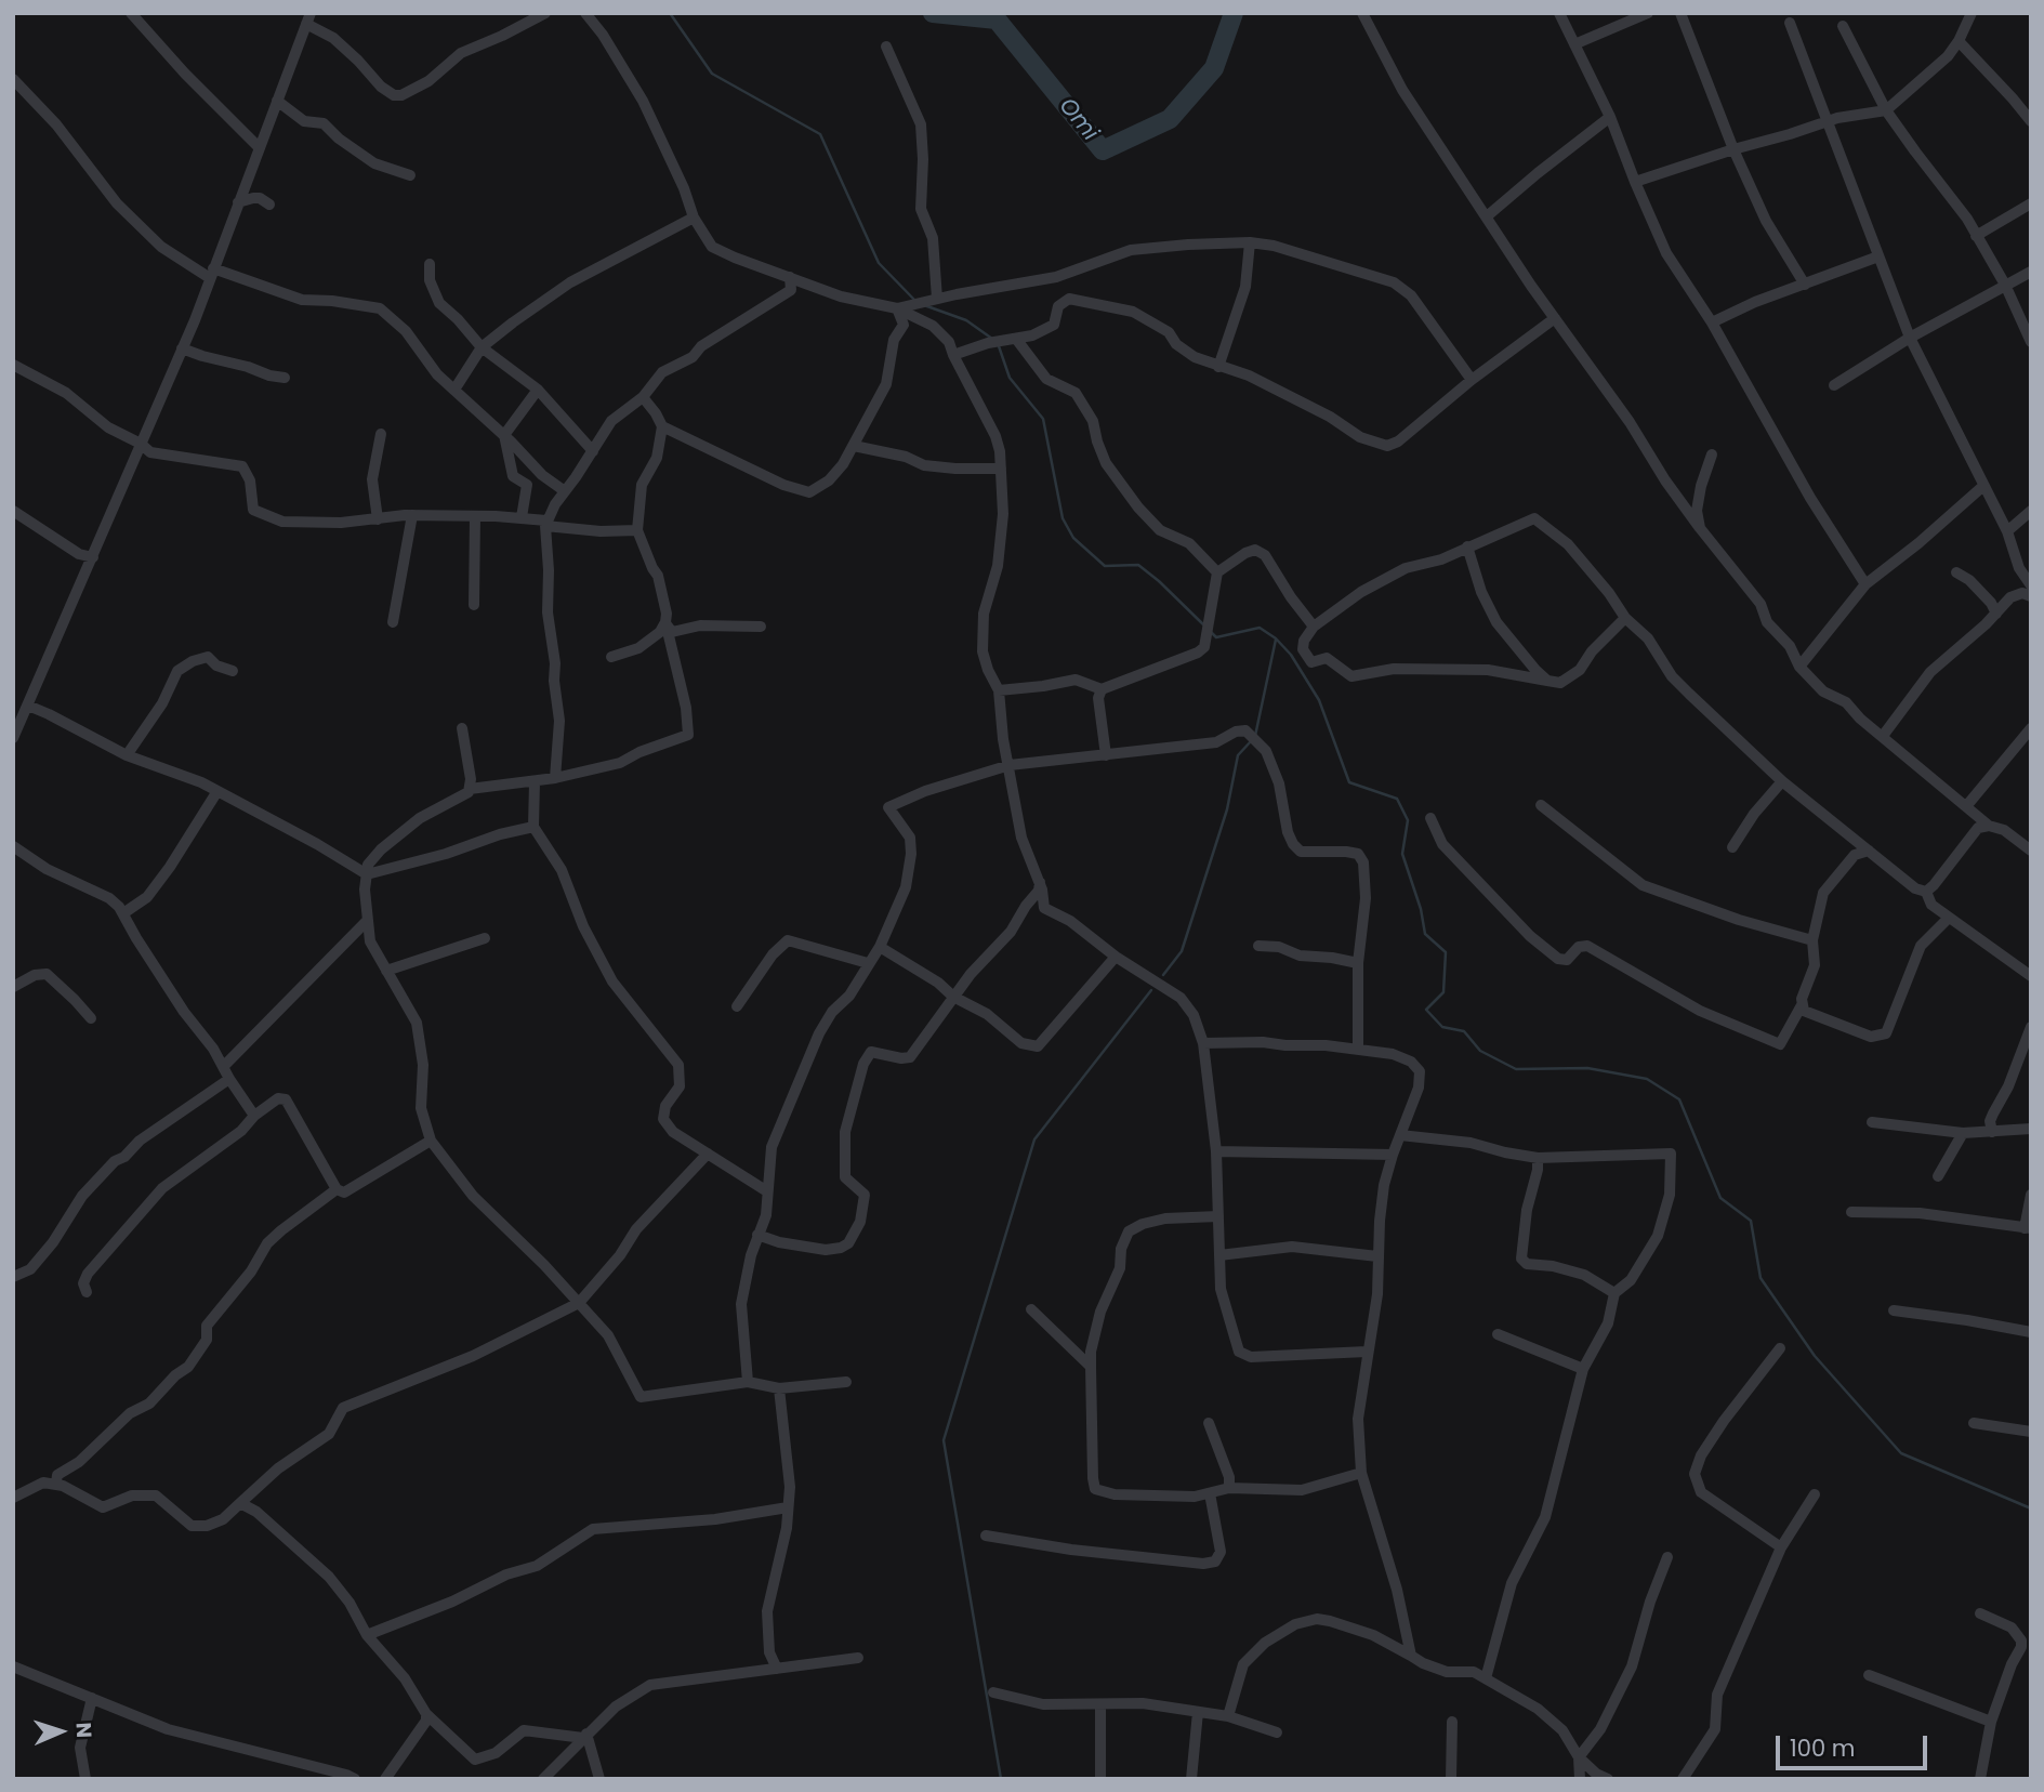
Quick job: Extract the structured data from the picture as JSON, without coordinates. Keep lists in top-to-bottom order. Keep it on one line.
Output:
{"water":["Omi"],"scale_bar":"100 m","north":"right"}
